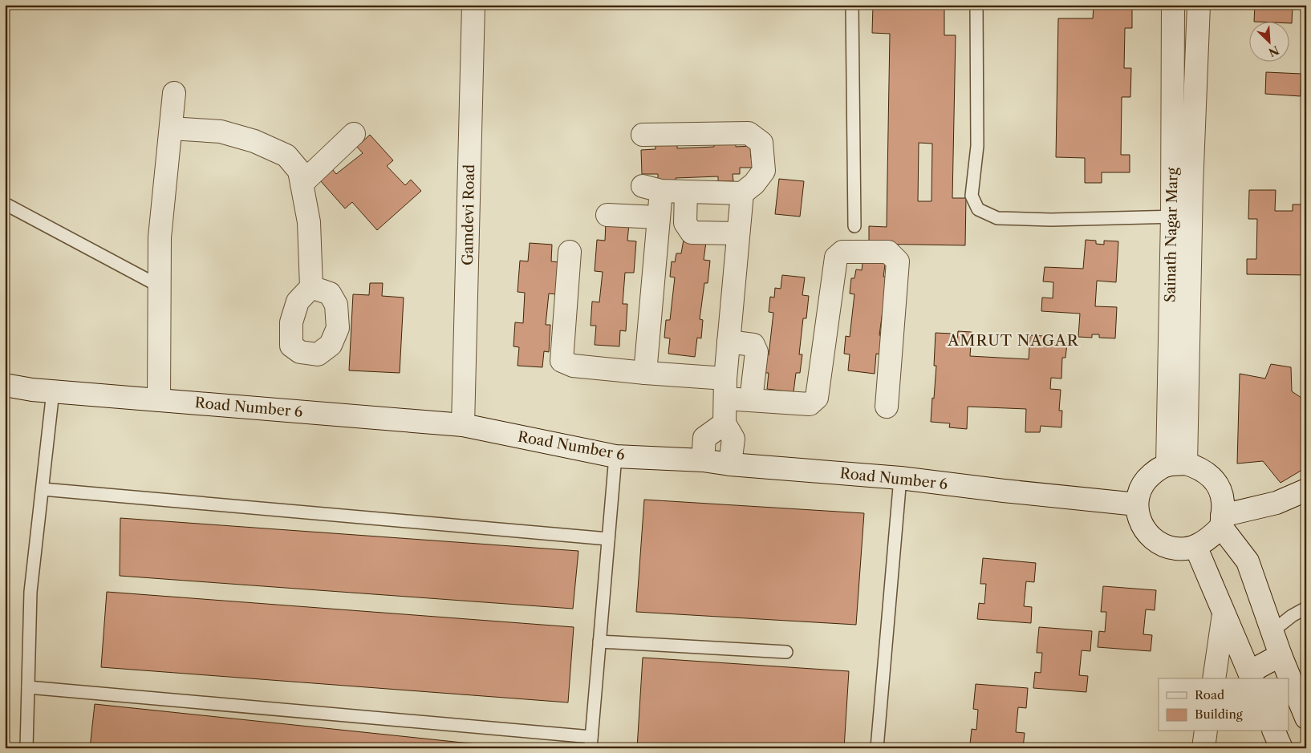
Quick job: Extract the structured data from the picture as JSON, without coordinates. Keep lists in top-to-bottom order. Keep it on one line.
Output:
{"streets":{"street":["Gamdevi Road","Sainath Nagar Marg","Road Number 6"]},"crossings":[["Gamdevi Road","Road Number 6"],["Sainath Nagar Marg","Road Number 6"]],"districts":["AMRUT NAGAR"],"legend":["Road","Building"],"north":"bottom right"}
